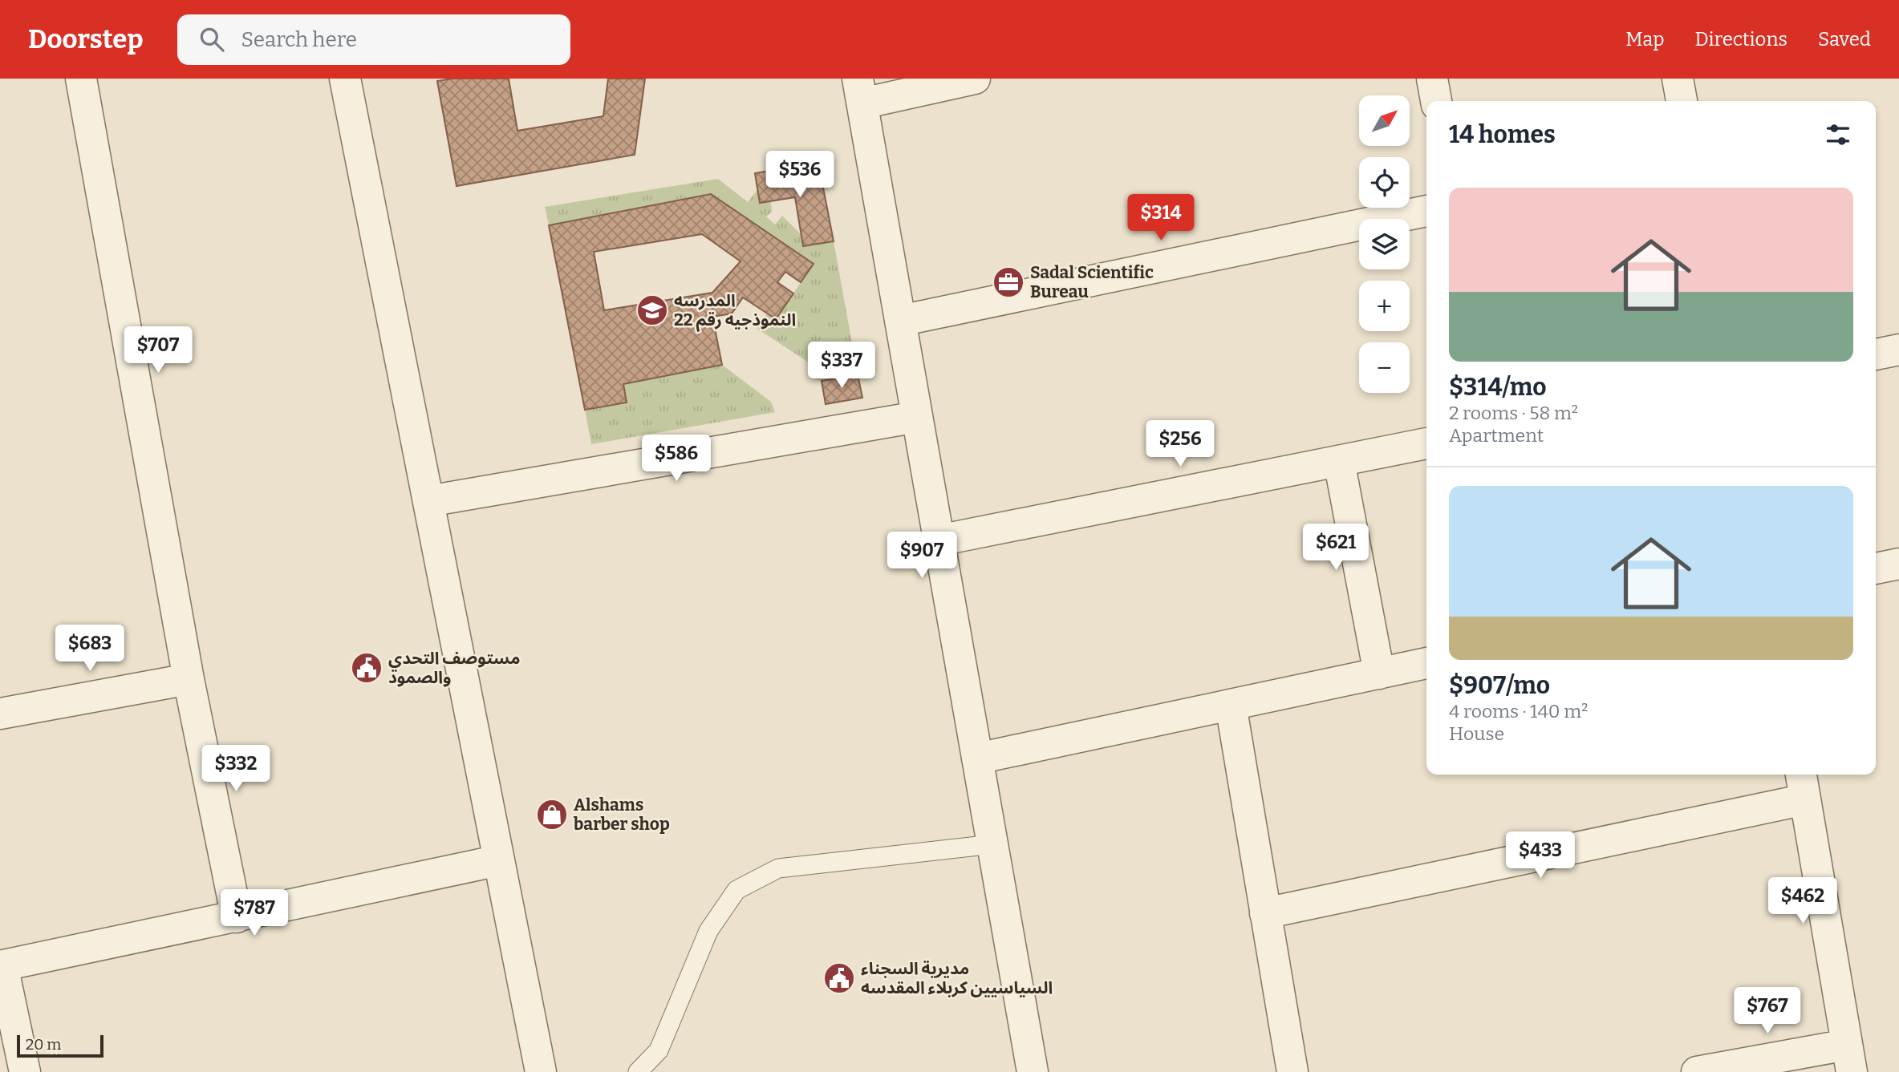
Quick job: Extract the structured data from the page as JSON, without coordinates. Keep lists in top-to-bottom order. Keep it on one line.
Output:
{"places":{"office":["Sadal Scientific Bureau"],"school or university":["المدرسه النموذجيه رقم 22"],"public building":["مستوصف التحدي والصمود","مديرية السجناء السياسيين كربلاء المقدسه"],"shop":["Alshams barber shop"]},"scale_bar":"20 m","north":"top right","page":{"header":"Doorstep","search":"Search here","nav":["Map","Directions","Saved"],"map_buttons":["+","−"],"heading":"14 homes","price":["$536","$314","$707","$337","$256","$586","$621","$907","$683","$332","$433","$462","$787","$767"],"list":[{"name":"$314/mo","note":"2 rooms · 58 m² · Apartment"},{"name":"$907/mo","note":"4 rooms · 140 m² · House"}],"scale":"20 m"}}
